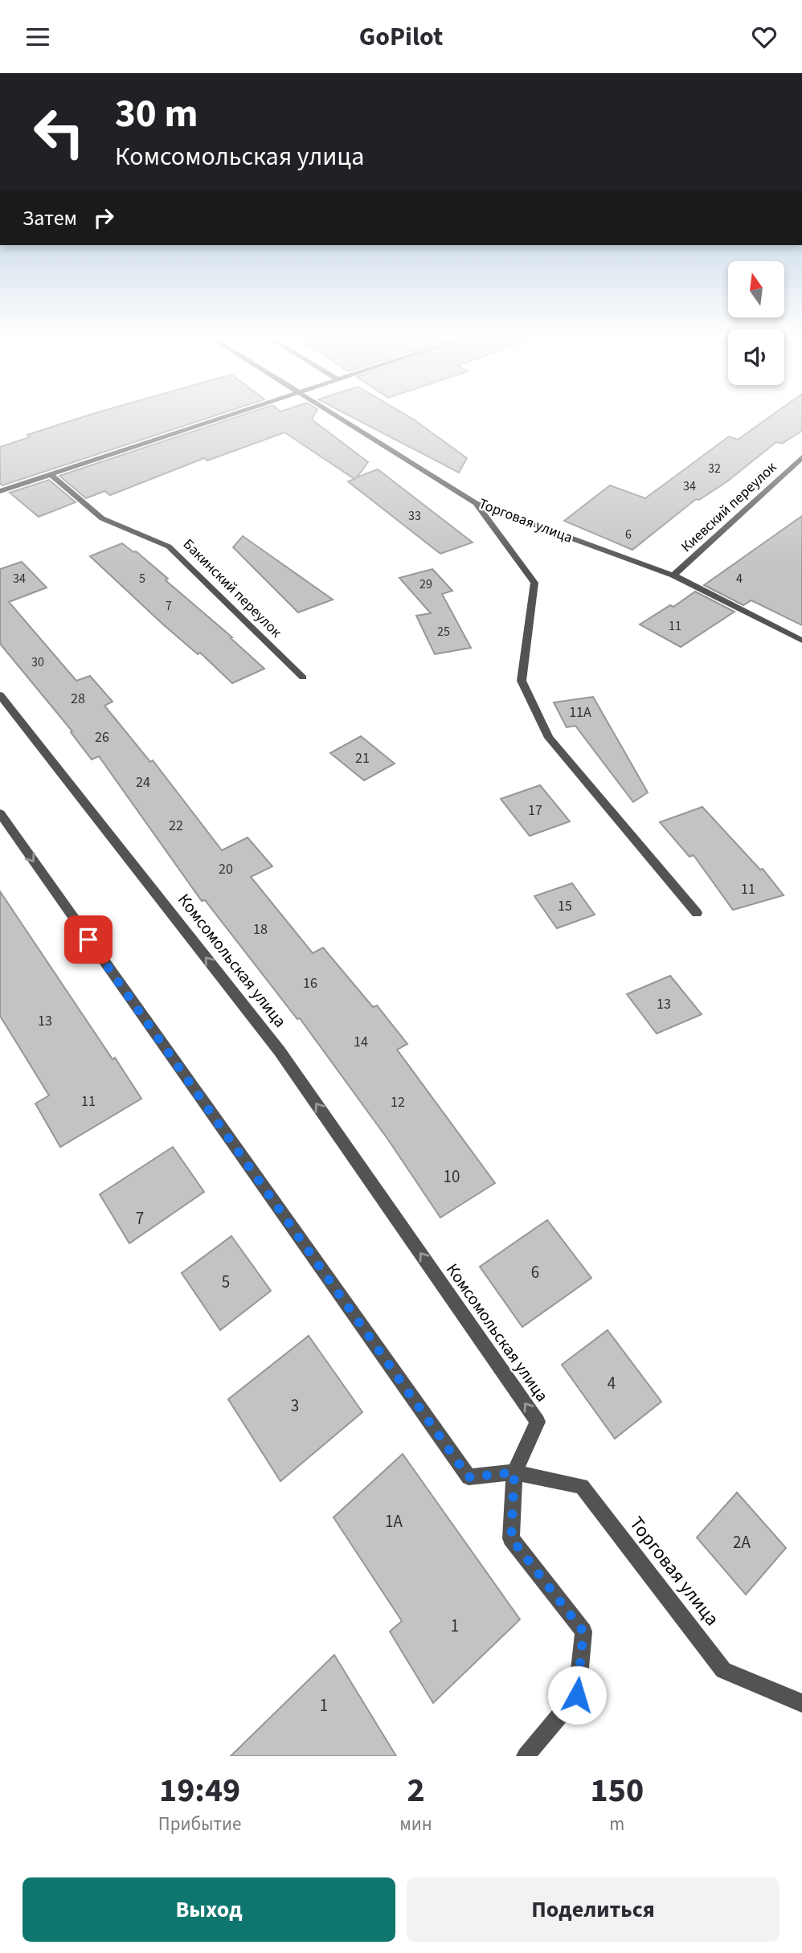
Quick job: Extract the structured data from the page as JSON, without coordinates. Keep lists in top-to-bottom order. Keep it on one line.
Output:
{"streets":{"street":["Киевский переулок","Торговая улица","Бакинский переулок","Комсомольская улица"]},"crossings":[["Киевский переулок","Торговая улица"],["Торговая улица","Комсомольская улица"]],"house_numbers":["32","34","33","6","34","5","4","29","7","11","25","30","28","11А","26","21","24","17","22","20","11","15","18","16","13","13","14","11","12","10","7","6","5","4","3","1А","2А","1","1"],"north":"top","page":{"header":"GoPilot","turn":["30 m","Комсомольская улица"],"then":"Затем","eta":["19:49","Прибытие","2","мин","150","m"],"buttons":["Выход","Поделиться"]}}
